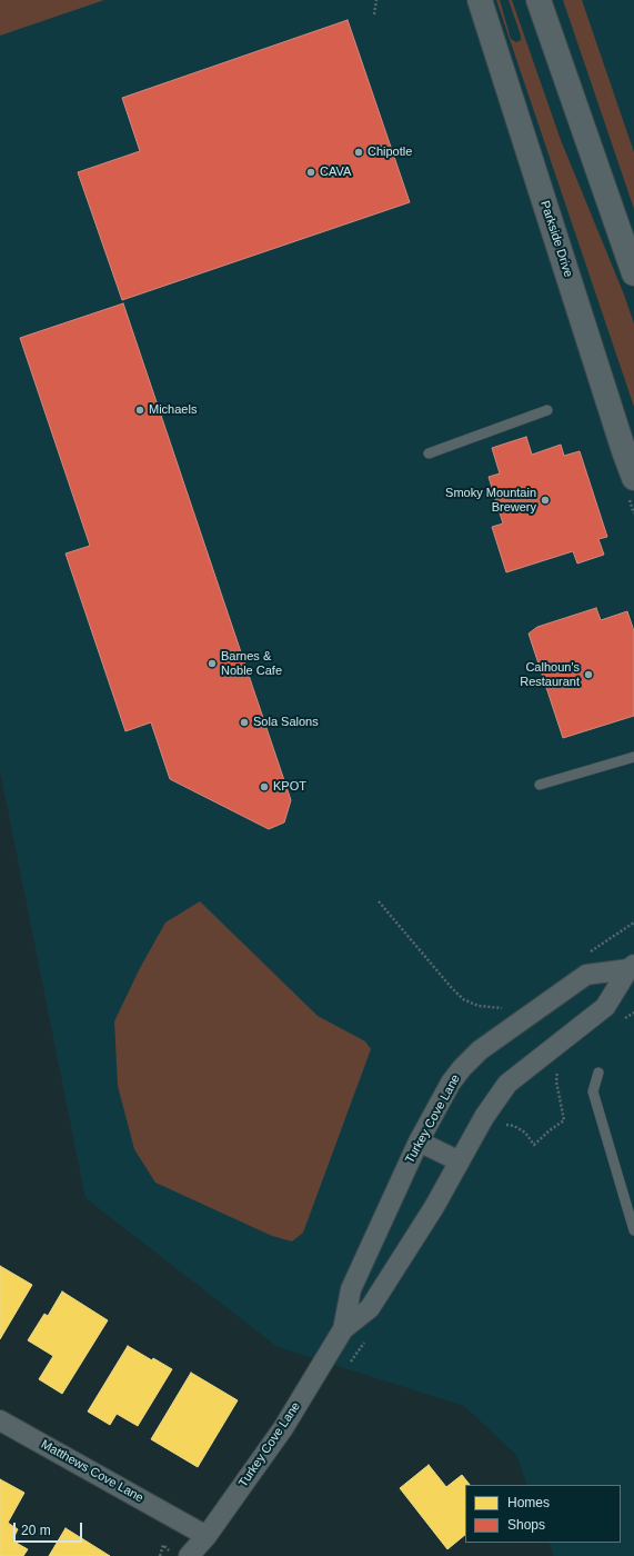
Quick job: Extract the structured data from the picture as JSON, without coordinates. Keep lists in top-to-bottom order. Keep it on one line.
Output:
{"streets":{"street":["Parkside Drive","Turkey Cove Lane","Matthews Cove Lane"]},"crossings":[["Turkey Cove Lane","Matthews Cove Lane"]],"places":["Chipotle","CAVA","Michaels","Smoky Mountain Brewery","Barnes & Noble Cafe","Calhoun's Restaurant","Sola Salons","KPOT"],"legend":["Homes","Shops"],"scale_bar":"20 m"}
